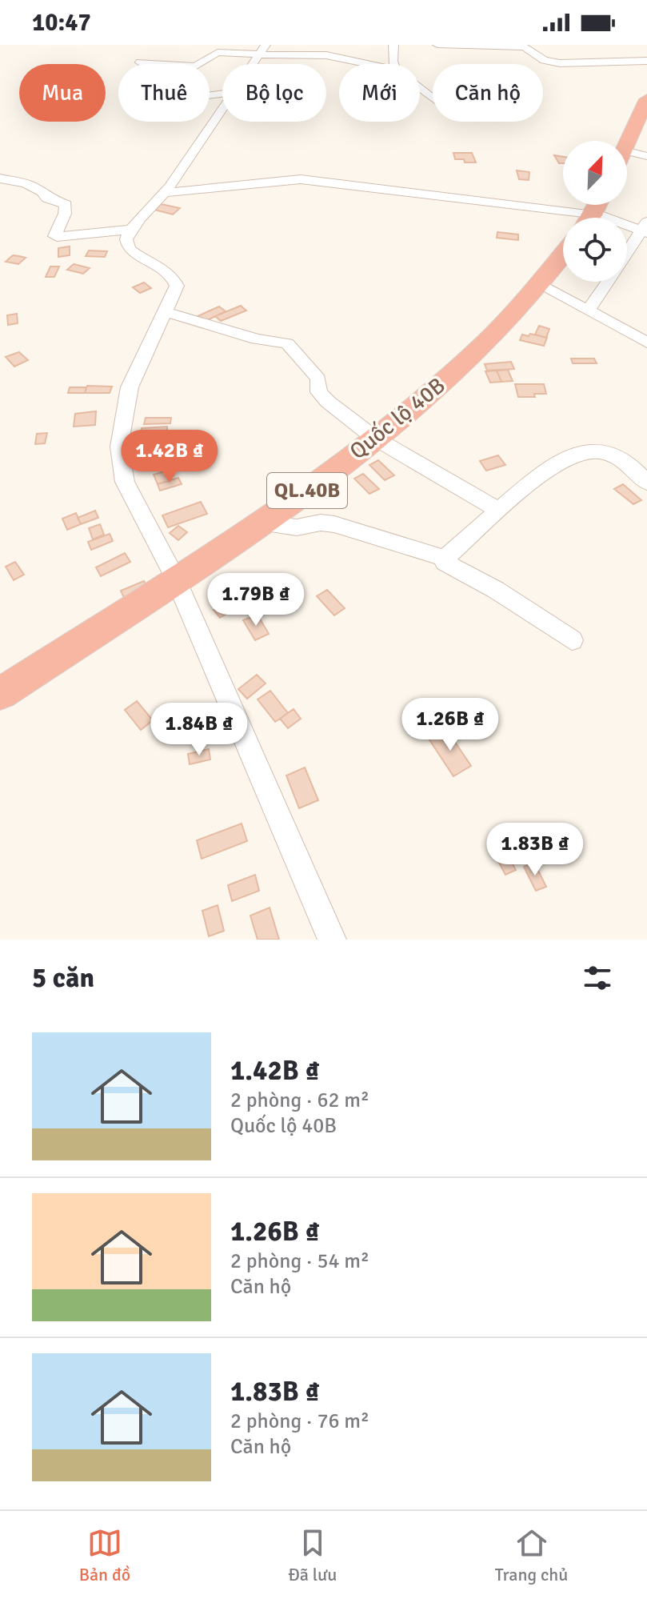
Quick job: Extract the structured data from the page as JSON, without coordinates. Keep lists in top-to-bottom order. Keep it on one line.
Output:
{"streets":{"highway":["Quốc lộ 40B","QL.40B"]},"north":"top right","page":{"status":"10:47","chip":["Mua","Thuê","Bộ lọc","Mới","Căn hộ"],"price":["1.42B ₫","1.79B ₫","1.26B ₫","1.84B ₫","1.83B ₫"],"heading":"5 căn","list":[{"name":"1.42B ₫","note":"2 phòng · 62 m² · Quốc lộ 40B"},{"name":"1.26B ₫","note":"2 phòng · 54 m² · Căn hộ"},{"name":"1.83B ₫","note":"2 phòng · 76 m² · Căn hộ"}],"tabs":["Bản đồ","Đã lưu","Trang chủ"]}}
